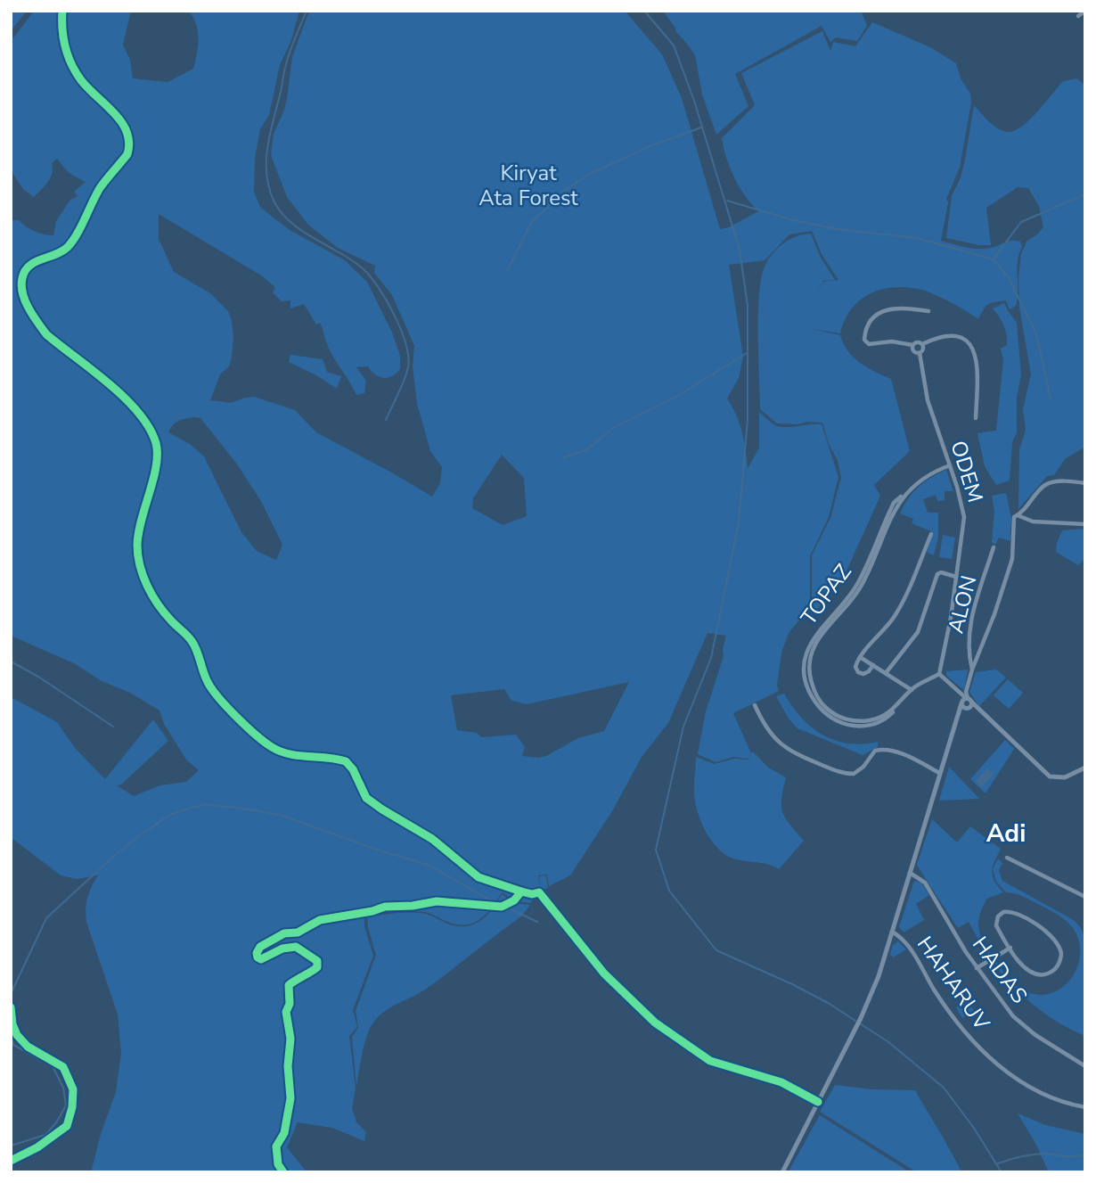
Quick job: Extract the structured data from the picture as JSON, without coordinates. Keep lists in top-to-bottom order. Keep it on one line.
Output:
{"streets":{"street":["ODEM","TOPAZ","ALON","HADAS","HAHARUV"]},"crossings":[["ODEM","TOPAZ"]],"districts":["Adi"],"parks":["Kiryat Ata Forest"]}
